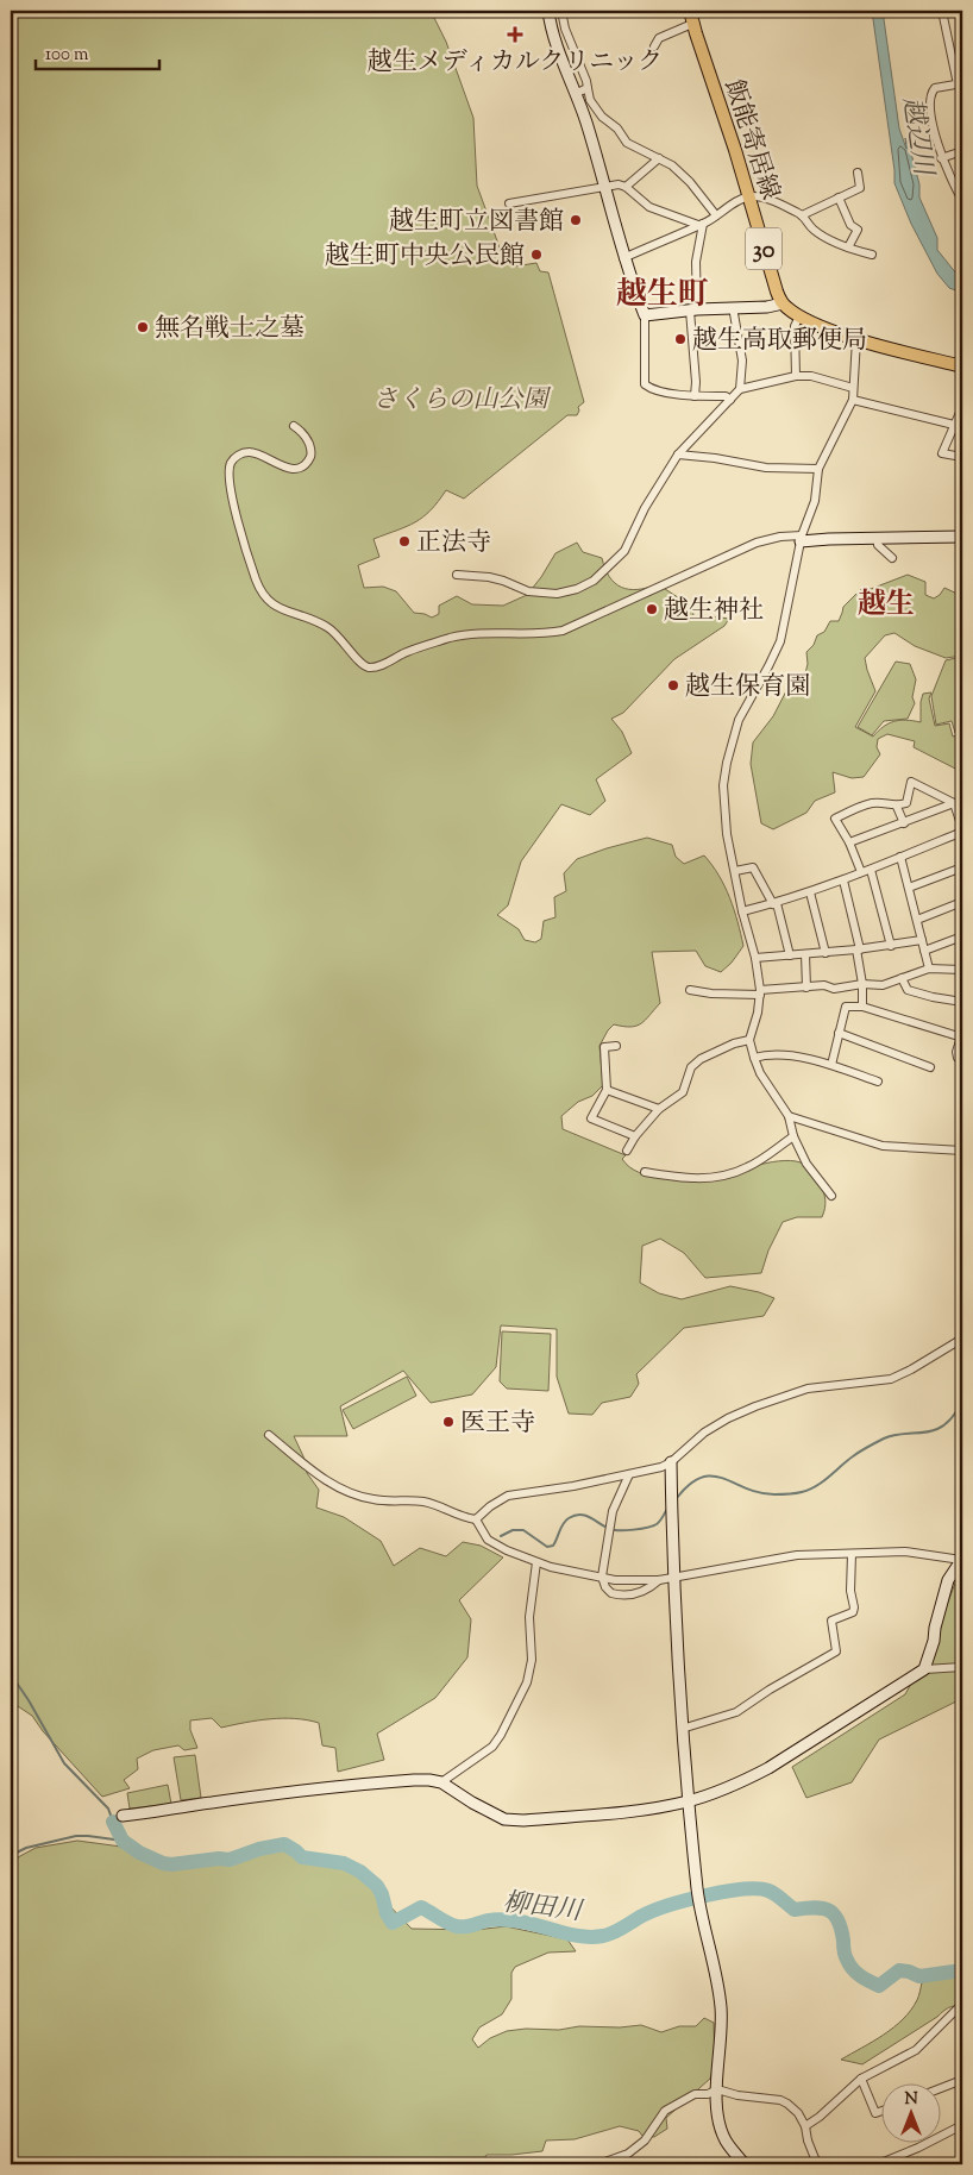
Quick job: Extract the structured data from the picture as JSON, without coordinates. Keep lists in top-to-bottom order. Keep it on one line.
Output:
{"streets":{"main road":["飯能寄居線","30"]},"crossings":[["飯能寄居線","30"]],"districts":["越生町","越生"],"water":["越辺川","柳田川"],"parks":["さくらの山公園"],"places":{"health":["越生メディカルクリニック"],"other":["越生町立図書館","越生町中央公民館","無名戦士之墓","越生高取郵便局","正法寺","越生神社","越生保育園","医王寺"]},"scale_bar":"100 m","north":"top"}
